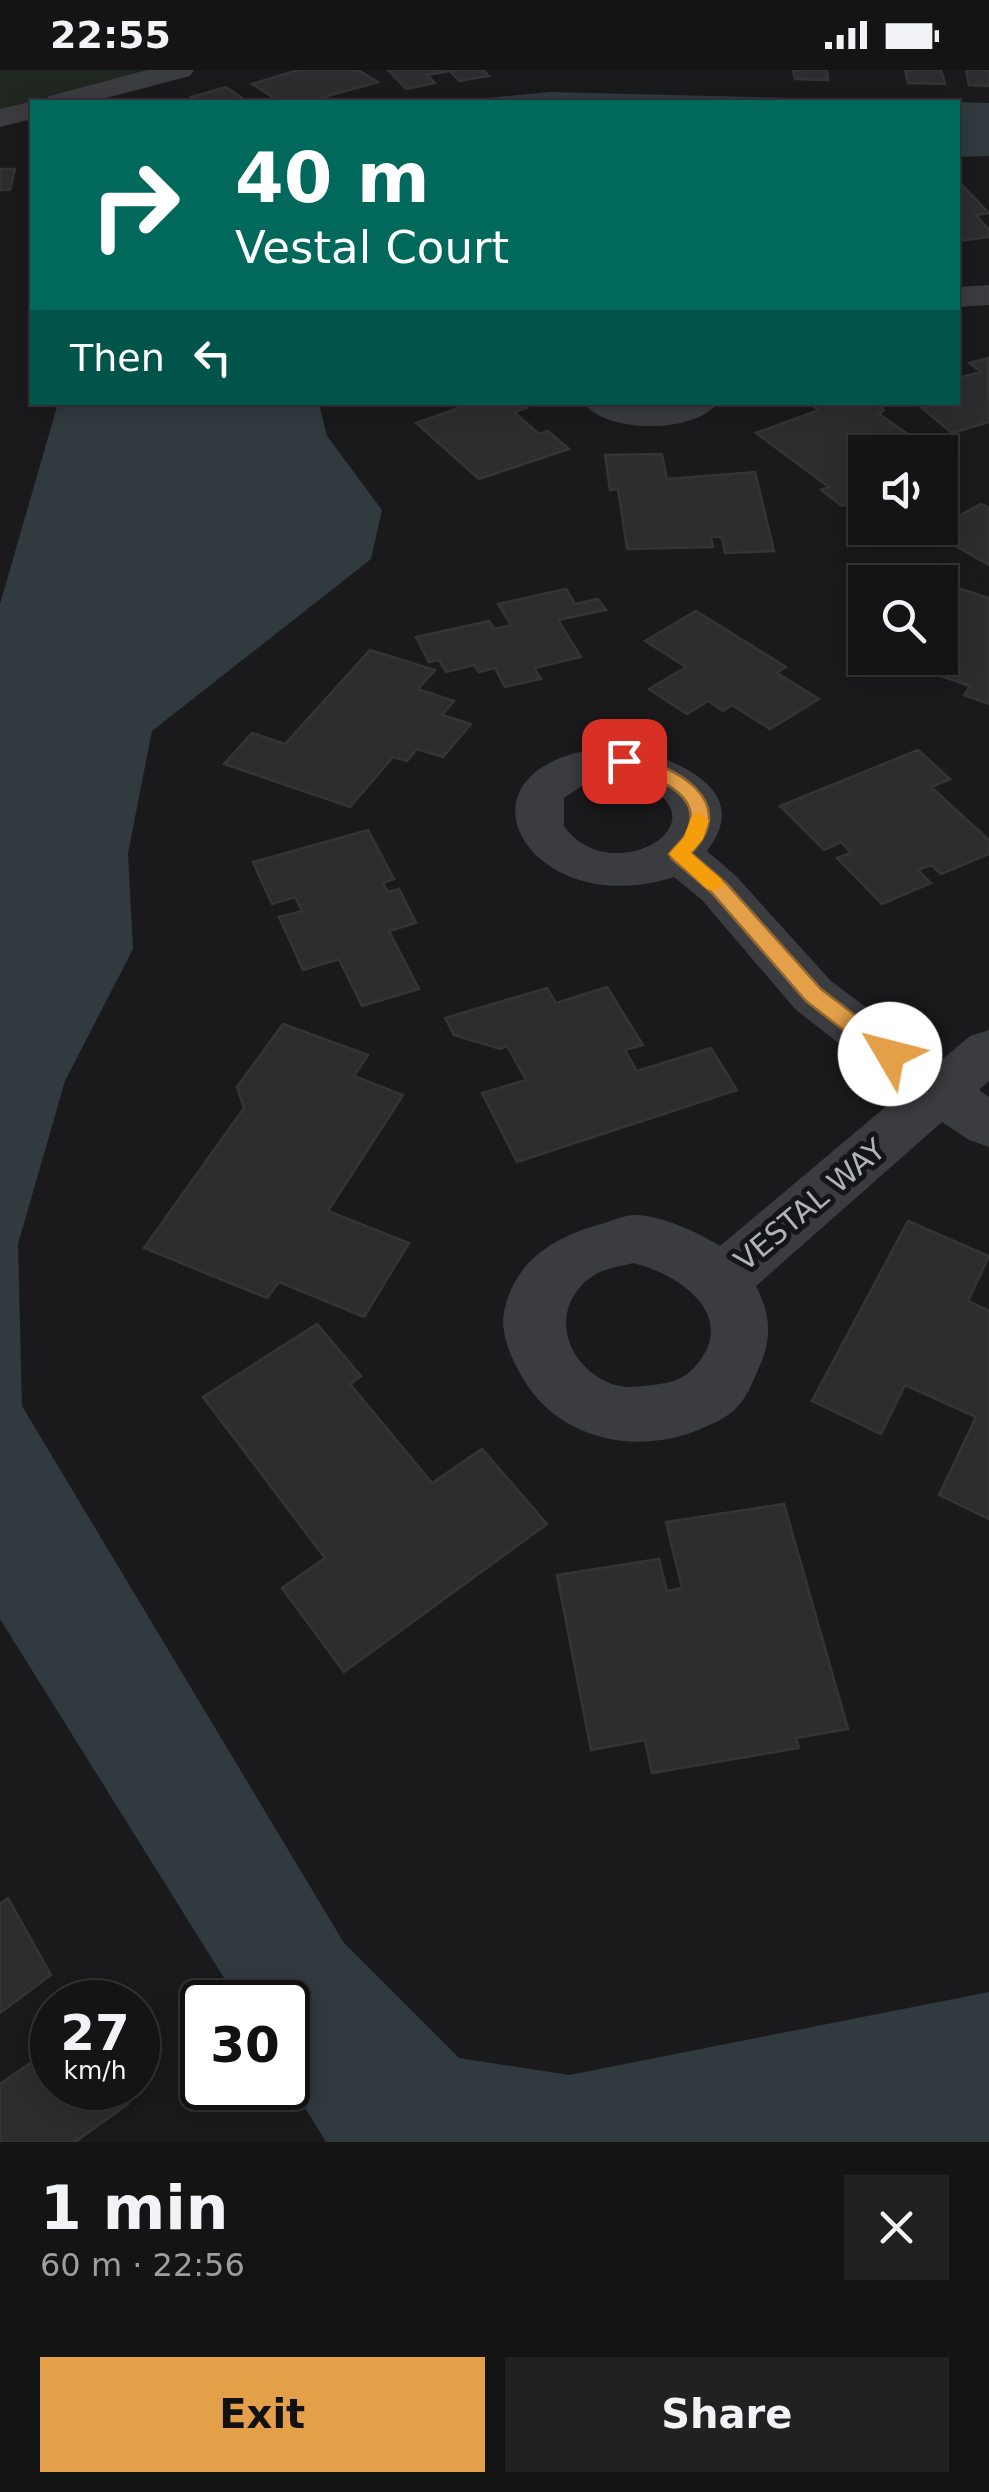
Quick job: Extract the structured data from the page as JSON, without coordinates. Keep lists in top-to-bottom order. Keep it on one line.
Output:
{"streets":{"street":["VESTAL WAY"]},"page":{"status":"22:55","turn":["40 m","Vestal Court"],"then":"Then","speed":"27 km/h","limit":"30","heading":["1 min","60 m · 22:56"],"buttons":["Exit","Share"]}}
